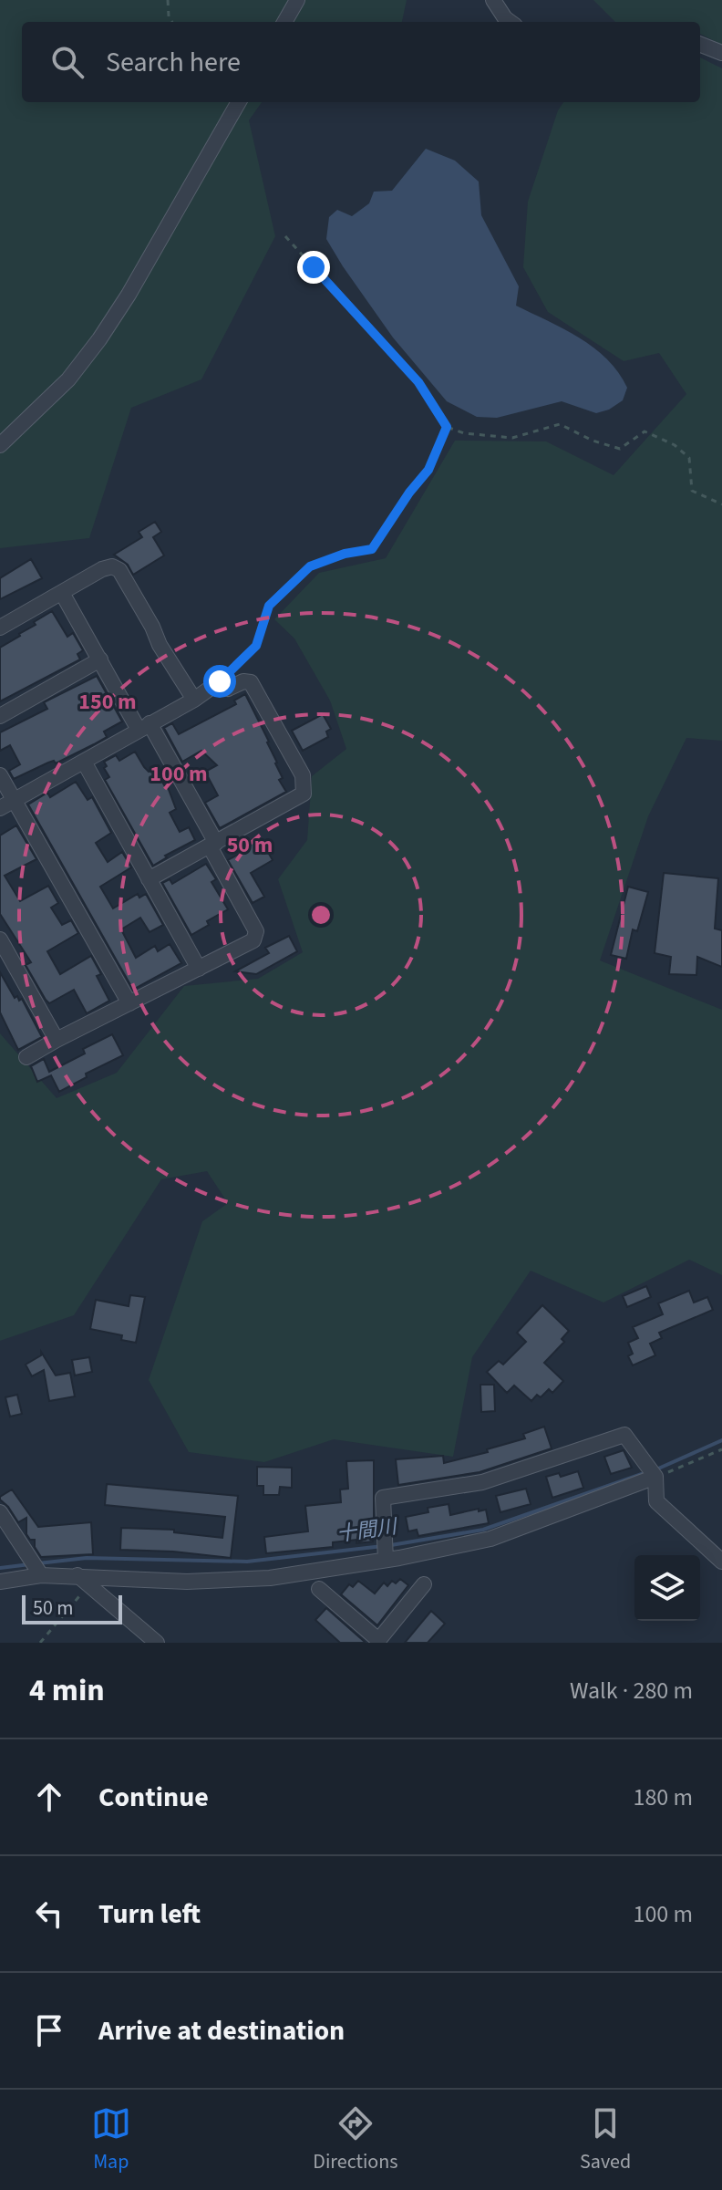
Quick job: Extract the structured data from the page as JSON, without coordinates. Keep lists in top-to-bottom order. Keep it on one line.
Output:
{"water":["十間川"],"scale_bar":"50 m","page":{"search":"Search here","scale":"50 m","heading":["4 min","Walk · 280 m"],"list":[["Continue","180 m"],["Turn left","100 m"],"Arrive at destination"],"nav":["Map","Directions","Saved"]},"rings":["150 m","100 m","50 m"]}
